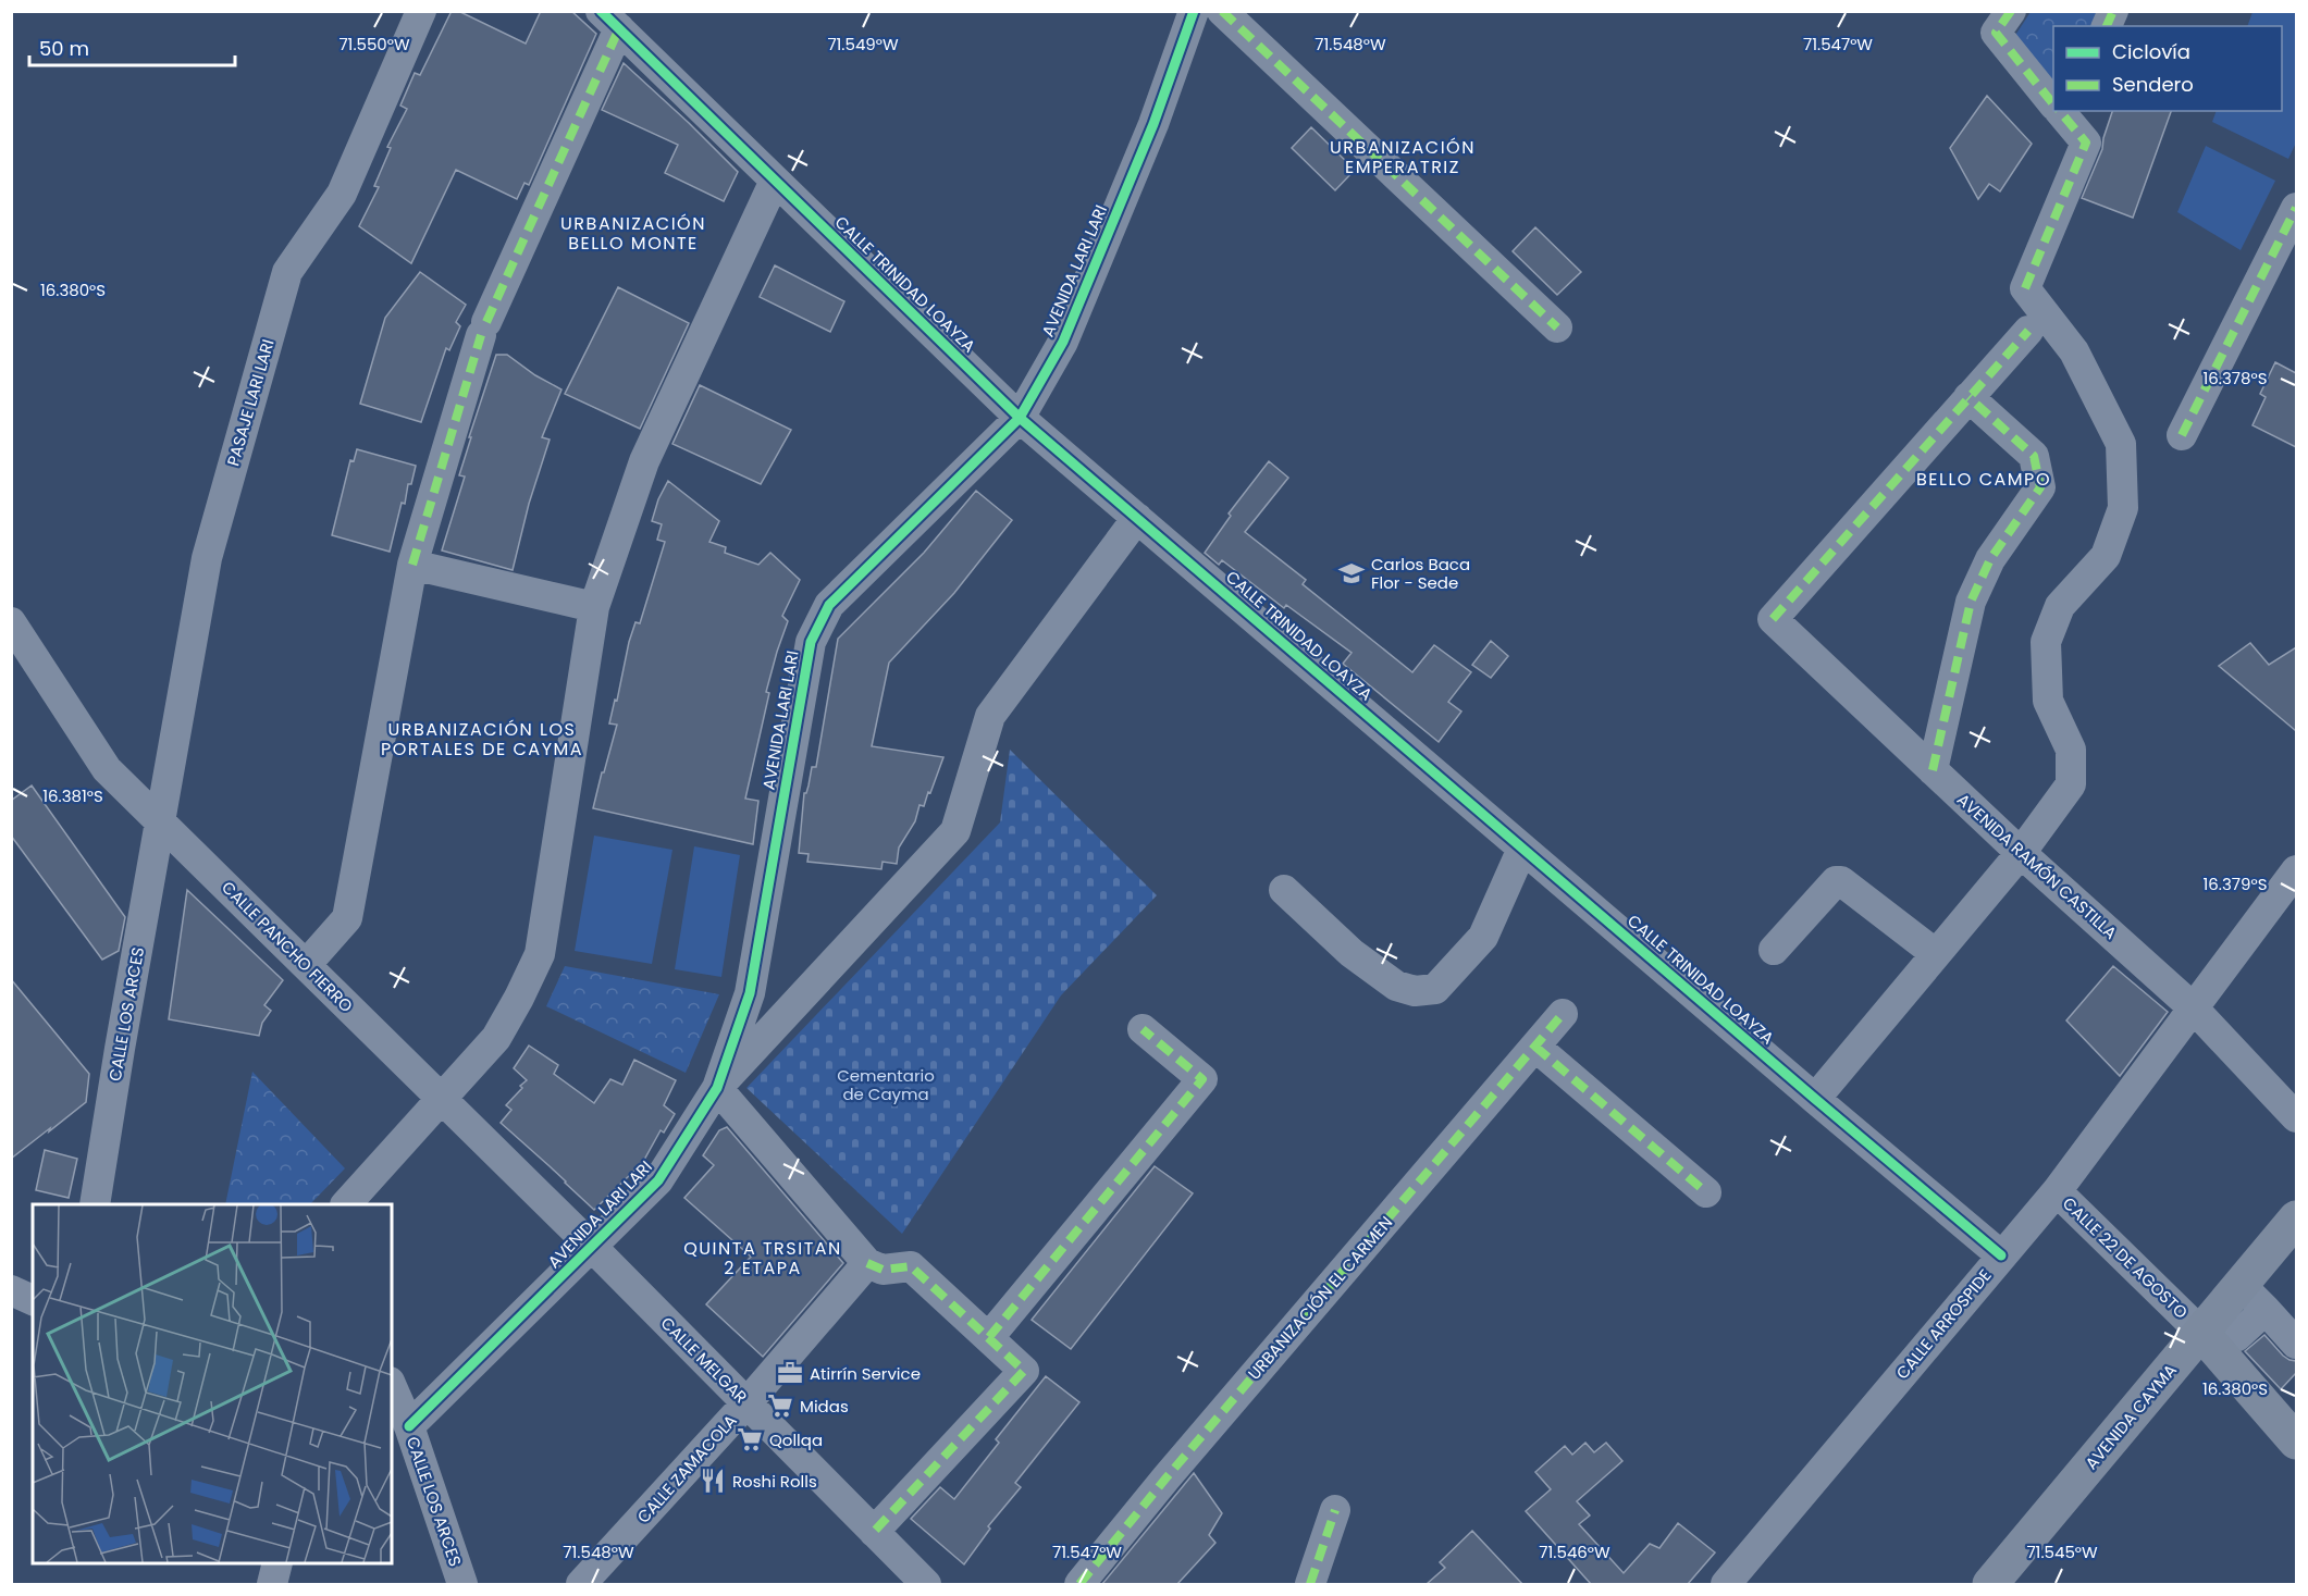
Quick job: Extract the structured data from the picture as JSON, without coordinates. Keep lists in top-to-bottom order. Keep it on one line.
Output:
{"streets":{"main road":["CALLE 22 DE AGOSTO","AVENIDA CAYMA"],"street":["AVENIDA LARI LARI","CALLE TRINIDAD LOAYZA","PASAJE LARI LARI","AVENIDA RAMÓN CASTILLA","CALLE PANCHO FIERRO","CALLE LOS ARCES","URBANIZACIÓN EL CARMEN","CALLE ARROSPIDE","CALLE MELGAR","CALLE ZAMACOLA"]},"crossings":[["AVENIDA LARI LARI","CALLE TRINIDAD LOAYZA"],["AVENIDA LARI LARI","CALLE PANCHO FIERRO"],["AVENIDA LARI LARI","CALLE LOS ARCES"],["AVENIDA LARI LARI","CALLE MELGAR"],["CALLE TRINIDAD LOAYZA","CALLE ARROSPIDE"],["PASAJE LARI LARI","CALLE PANCHO FIERRO"],["PASAJE LARI LARI","CALLE LOS ARCES"],["AVENIDA RAMÓN CASTILLA","CALLE ARROSPIDE"],["CALLE PANCHO FIERRO","CALLE LOS ARCES"],["CALLE PANCHO FIERRO","CALLE MELGAR"],["CALLE 22 DE AGOSTO","CALLE ARROSPIDE"],["CALLE 22 DE AGOSTO","AVENIDA CAYMA"],["CALLE MELGAR","CALLE ZAMACOLA"]],"districts":["URBANIZACIÓN EMPERATRIZ","URBANIZACIÓN BELLO MONTE","BELLO CAMPO","URBANIZACIÓN LOS PORTALES DE CAYMA","QUINTA TRSITAN 2 ETAPA"],"parks":["Cementario de Cayma"],"places":{"school or university":["Carlos Baca Flor - Sede"],"office":["Atirrín Service"],"supermarket":["Midas","Qollqa"],"restaurant":["Roshi Rolls"]},"legend":["Ciclovía","Sendero"],"scale_bar":"50 m","coordinates":["71.550°W","71.549°W","71.548°W","71.547°W","16.380°S","16.378°S","16.381°S","16.379°S","71.546°W","71.545°W"]}
